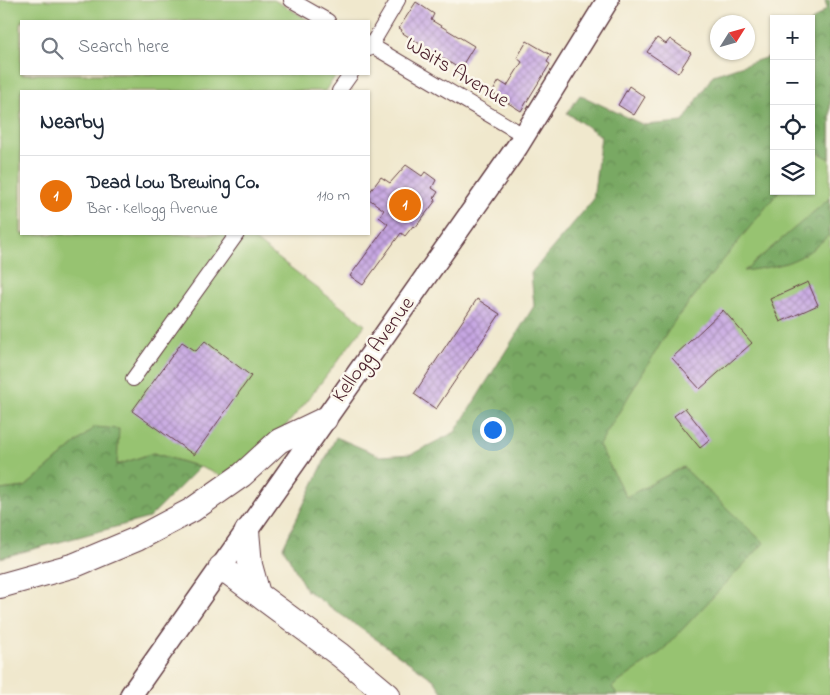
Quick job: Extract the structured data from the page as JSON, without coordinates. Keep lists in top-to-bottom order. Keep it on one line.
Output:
{"streets":{"main road":["Kellogg Avenue"],"street":["Waits Avenue"]},"crossings":[["Waits Avenue","Kellogg Avenue"]],"north":"top right","page":{"map_buttons":["+","−"],"search":"Search here","heading":"Nearby","list":[{"mark":"1","name":"Dead Low Brewing Co.","note":"Bar · Kellogg Avenue","value":"110 m"}],"pins":"1"}}
